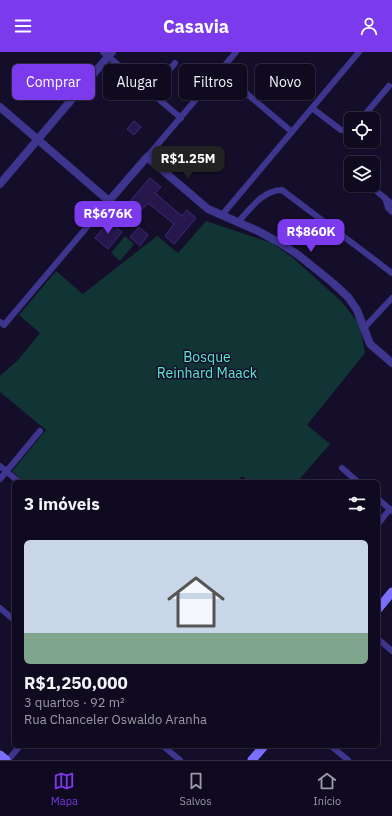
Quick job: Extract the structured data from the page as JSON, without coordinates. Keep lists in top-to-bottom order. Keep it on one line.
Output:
{"parks":["Bosque Reinhard Maack"],"page":{"header":"Casavia","chip":["Comprar","Alugar","Filtros","Novo"],"price":["R$1.25M","R$676K","R$860K"],"heading":"3 imóveis","list":[{"name":"R$1,250,000","note":"3 quartos · 92 m² · Rua Chanceler Oswaldo Aranha"}],"tabs":["Mapa","Salvos","Início"]}}
